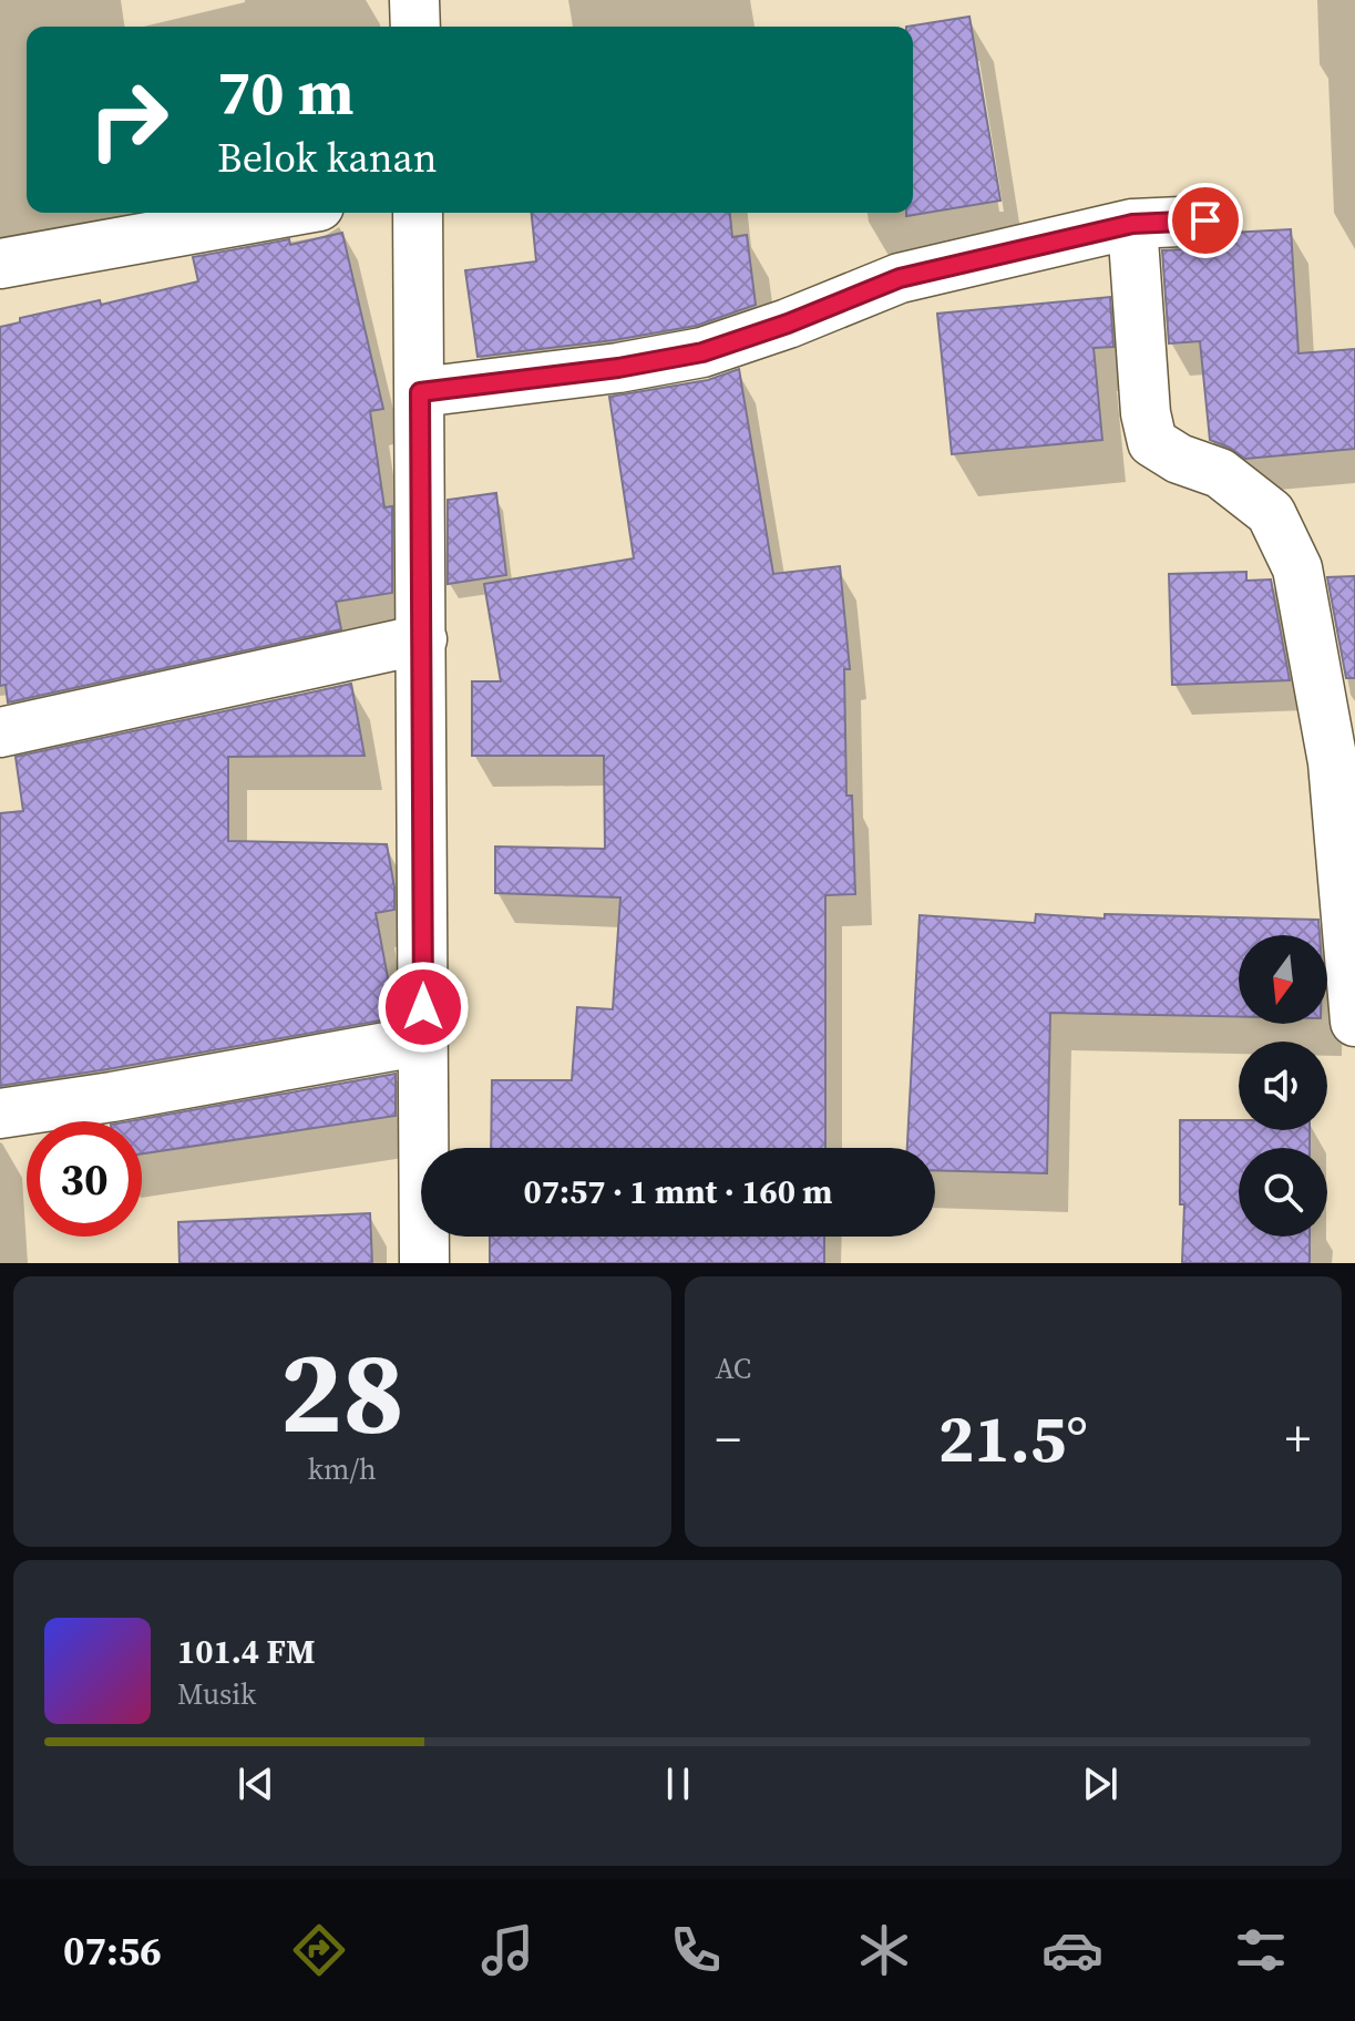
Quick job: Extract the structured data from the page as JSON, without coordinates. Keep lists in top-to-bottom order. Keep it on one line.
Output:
{"north":"bottom","page":{"turn":["70 m","Belok kanan"],"limit":"30","trip":"07:57 · 1 mnt · 160 m","tile":[["28","km/h"],"AC"],"heat":["−","21.5°","+"],"song":["101.4 FM","Musik"],"tabs":"07:56"}}
